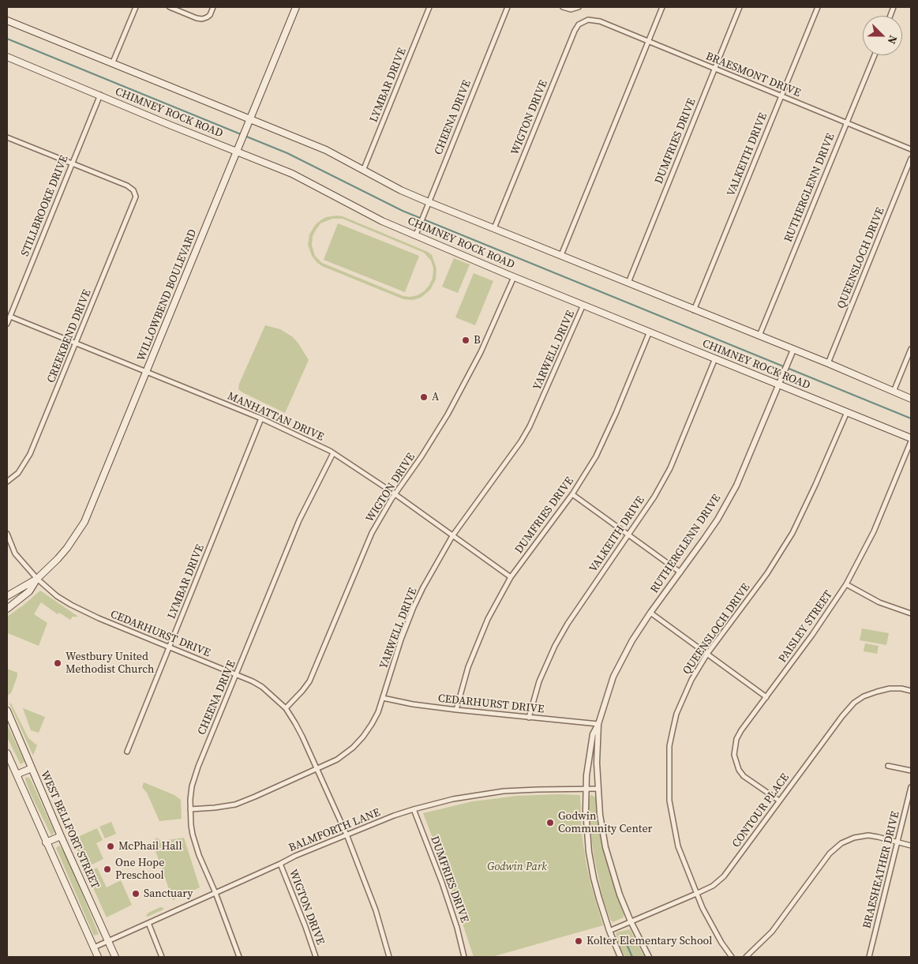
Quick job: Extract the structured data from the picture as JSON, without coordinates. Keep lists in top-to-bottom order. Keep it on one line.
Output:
{"streets":{"main road":["CHIMNEY ROCK ROAD","WILLOWBEND BOULEVARD","WEST BELLFORT STREET"],"street":["BRAESMONT DRIVE","LYMBAR DRIVE","CHEENA DRIVE","WIGTON DRIVE","DUMFRIES DRIVE","VALKEITH DRIVE","RUTHERGLENN DRIVE","STILLBROOKE DRIVE","QUEENSLOCH DRIVE","CREEKBEND DRIVE","YARWELL DRIVE","MANHATTAN DRIVE","PAISLEY STREET","CEDARHURST DRIVE","CONTOUR PLACE","BALMFORTH LANE","BRAESHEATHER DRIVE"]},"crossings":[["BRAESMONT DRIVE","WIGTON DRIVE"],["BRAESMONT DRIVE","DUMFRIES DRIVE"],["BRAESMONT DRIVE","VALKEITH DRIVE"],["BRAESMONT DRIVE","RUTHERGLENN DRIVE"],["LYMBAR DRIVE","MANHATTAN DRIVE"],["LYMBAR DRIVE","CEDARHURST DRIVE"],["CHIMNEY ROCK ROAD","CHEENA DRIVE"],["CHIMNEY ROCK ROAD","WIGTON DRIVE"],["CHIMNEY ROCK ROAD","DUMFRIES DRIVE"],["CHIMNEY ROCK ROAD","VALKEITH DRIVE"],["CHIMNEY ROCK ROAD","RUTHERGLENN DRIVE"],["CHIMNEY ROCK ROAD","STILLBROOKE DRIVE"],["CHIMNEY ROCK ROAD","QUEENSLOCH DRIVE"],["CHIMNEY ROCK ROAD","WILLOWBEND BOULEVARD"],["CHIMNEY ROCK ROAD","YARWELL DRIVE"],["CHEENA DRIVE","YARWELL DRIVE"],["CHEENA DRIVE","MANHATTAN DRIVE"],["CHEENA DRIVE","CEDARHURST DRIVE"],["CHEENA DRIVE","BALMFORTH LANE"],["WIGTON DRIVE","MANHATTAN DRIVE"],["WIGTON DRIVE","CEDARHURST DRIVE"],["WIGTON DRIVE","BALMFORTH LANE"],["DUMFRIES DRIVE","MANHATTAN DRIVE"],["DUMFRIES DRIVE","CEDARHURST DRIVE"],["DUMFRIES DRIVE","BALMFORTH LANE"],["VALKEITH DRIVE","CEDARHURST DRIVE"],["RUTHERGLENN DRIVE","CEDARHURST DRIVE"],["RUTHERGLENN DRIVE","CONTOUR PLACE"],["RUTHERGLENN DRIVE","BALMFORTH LANE"],["STILLBROOKE DRIVE","CREEKBEND DRIVE"],["STILLBROOKE DRIVE","MANHATTAN DRIVE"],["QUEENSLOCH DRIVE","CONTOUR PLACE"],["WILLOWBEND BOULEVARD","MANHATTAN DRIVE"],["WILLOWBEND BOULEVARD","CEDARHURST DRIVE"],["CREEKBEND DRIVE","MANHATTAN DRIVE"],["YARWELL DRIVE","MANHATTAN DRIVE"],["YARWELL DRIVE","CEDARHURST DRIVE"],["PAISLEY STREET","CONTOUR PLACE"],["WEST BELLFORT STREET","BALMFORTH LANE"]],"parks":["Godwin Park"],"places":["B","A","Westbury United Methodist Church","Godwin Community Center","McPhail Hall","One Hope Preschool","Sanctuary","Kolter Elementary School"],"north":"bottom right"}
